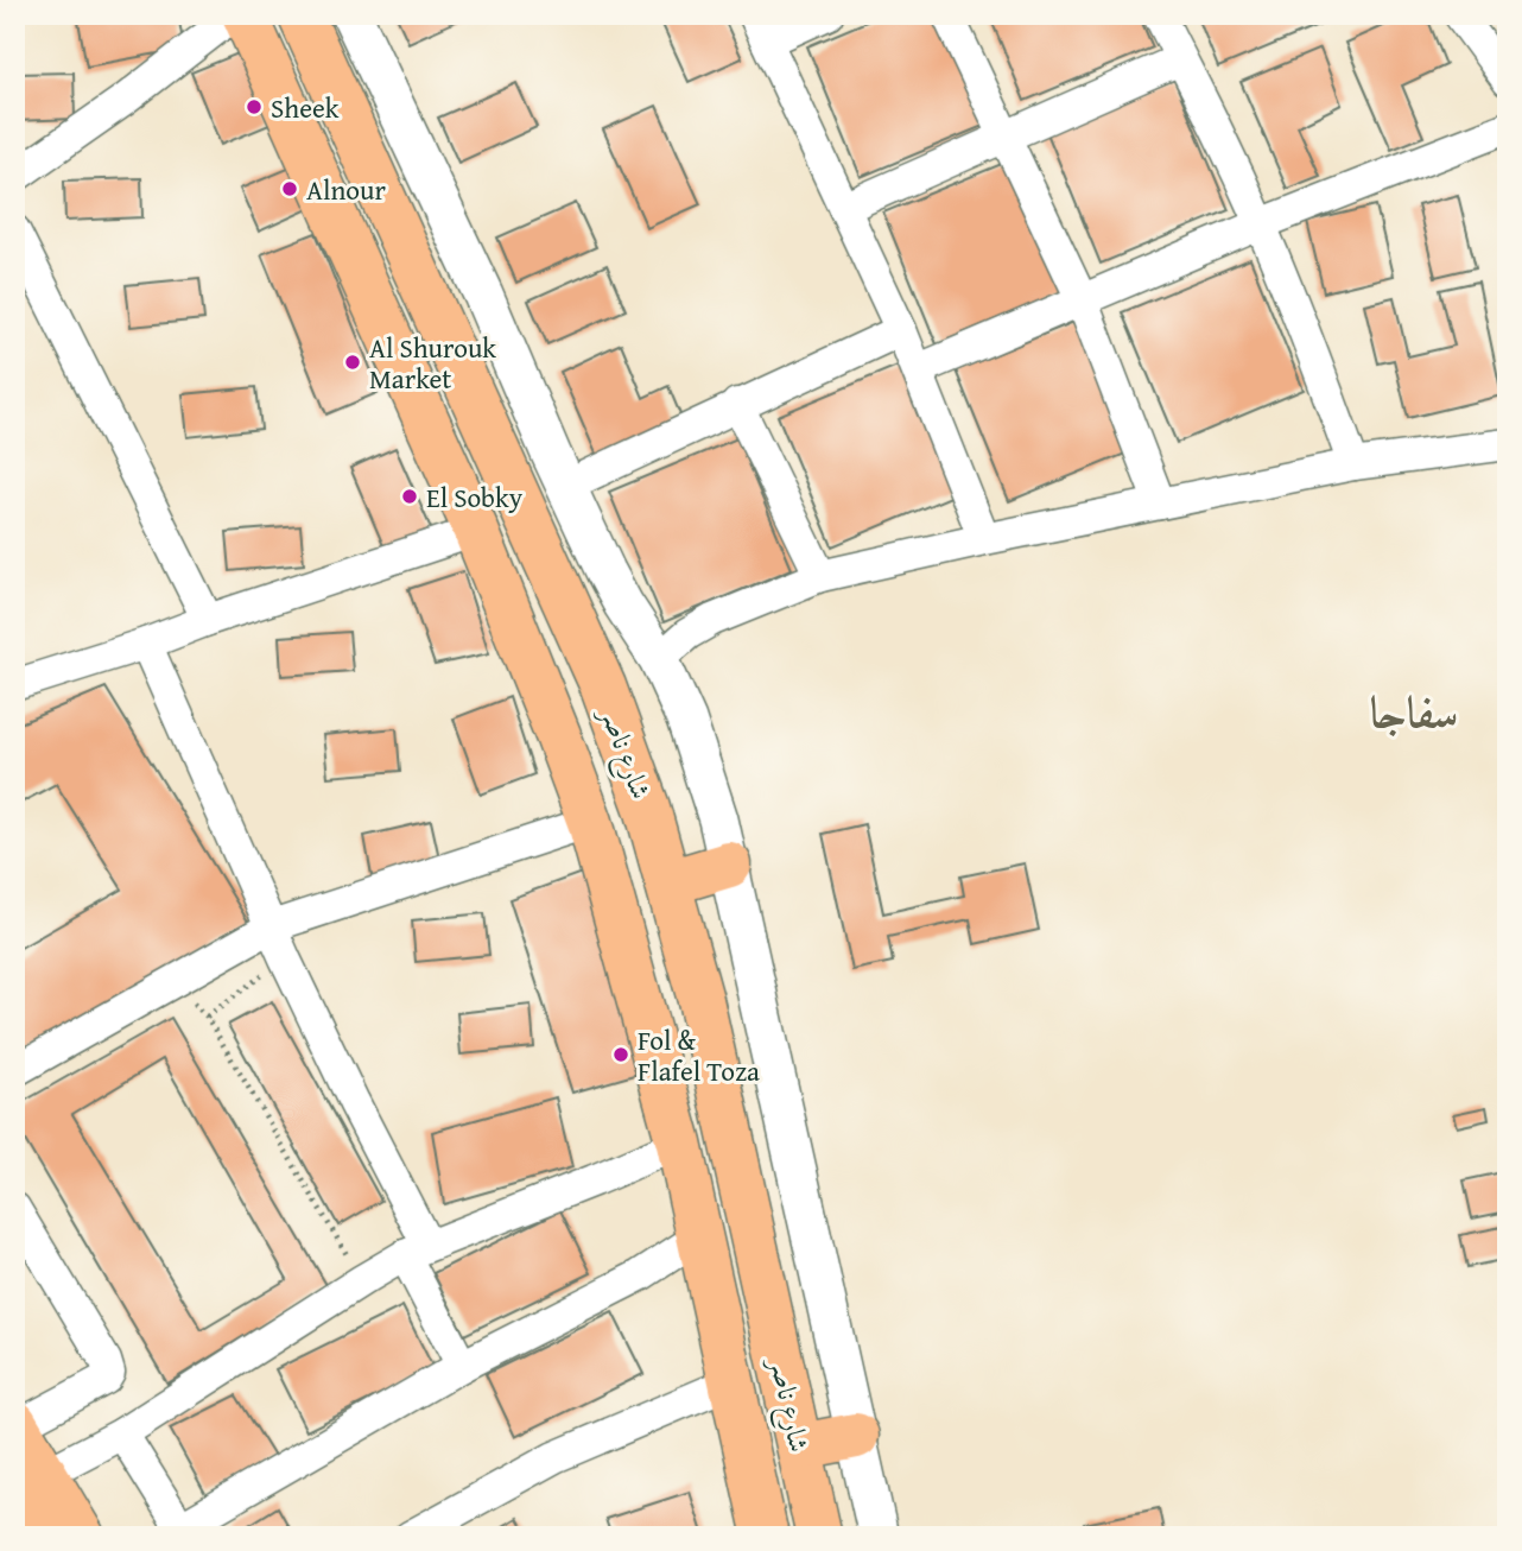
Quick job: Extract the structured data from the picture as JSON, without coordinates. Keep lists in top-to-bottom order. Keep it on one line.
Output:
{"streets":{"main road":["شارع ناصر"]},"districts":["سفاجا"],"places":["Sheek","Alnour","Al Shurouk Market","El Sobky","Fol & Flafel Toza"]}
